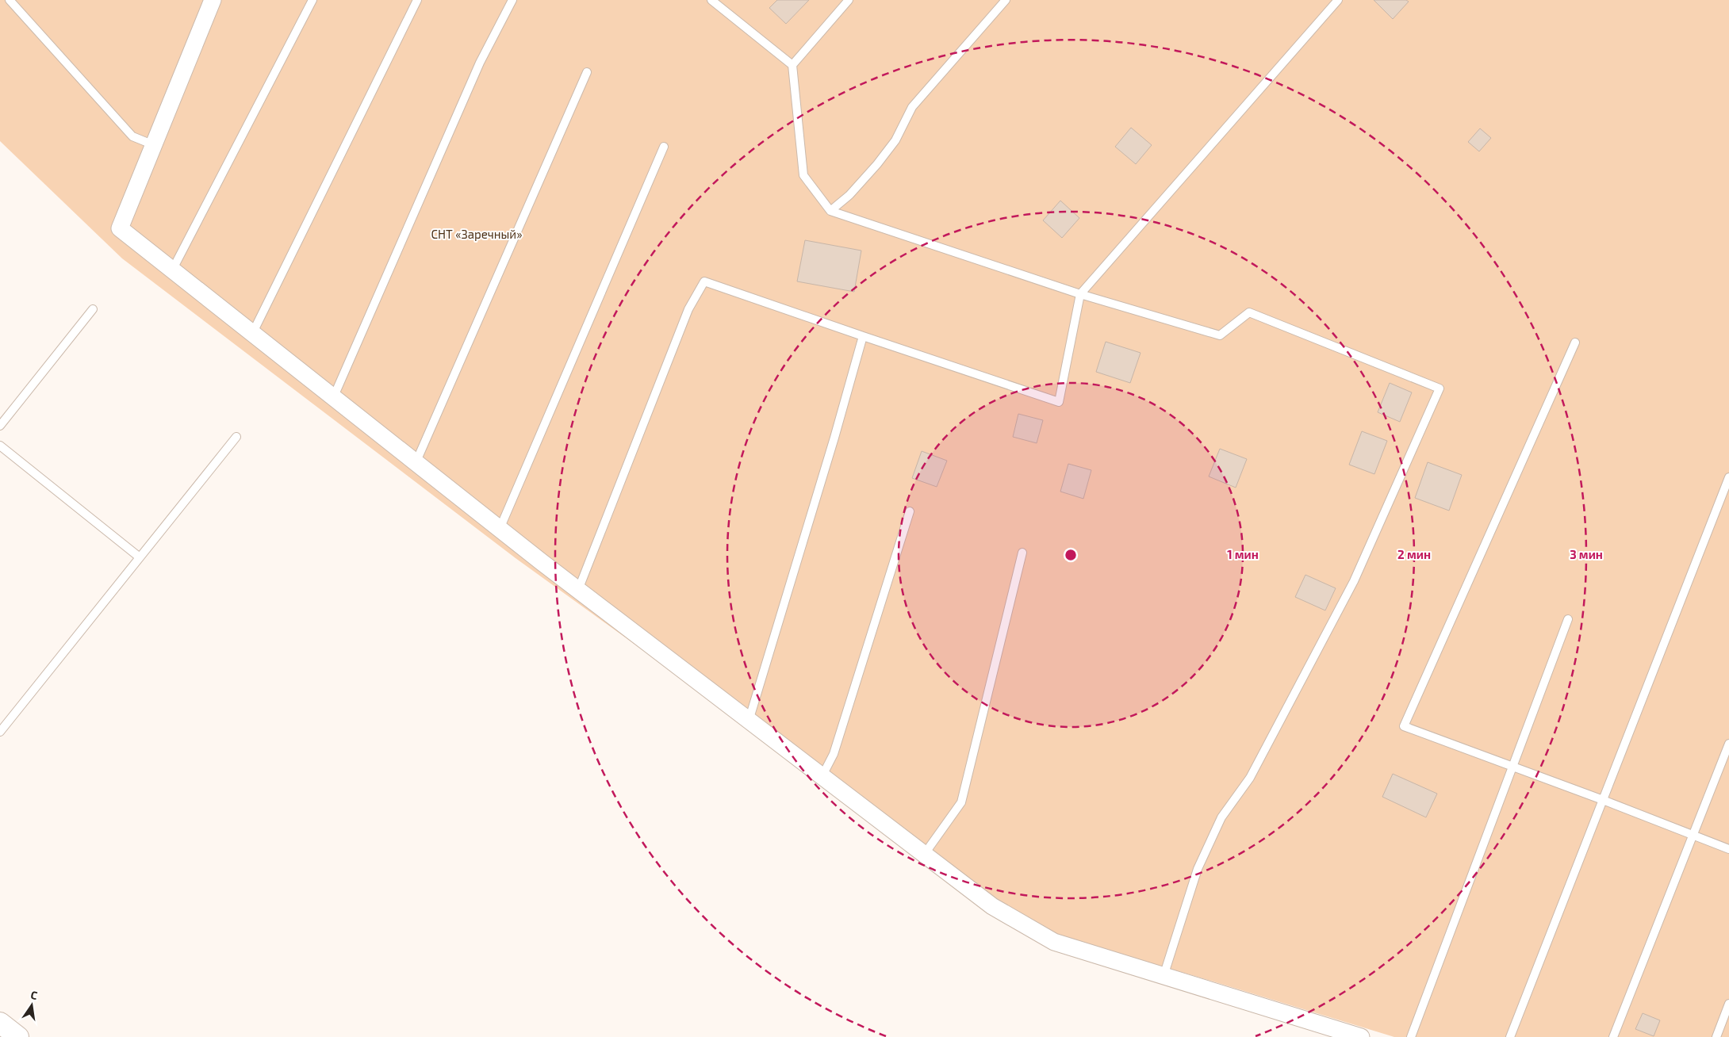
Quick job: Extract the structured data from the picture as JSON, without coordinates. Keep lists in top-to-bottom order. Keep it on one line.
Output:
{"parks":["СНТ «Заречный»"],"north":"top","rings":["1 мин","2 мин","3 мин"]}
